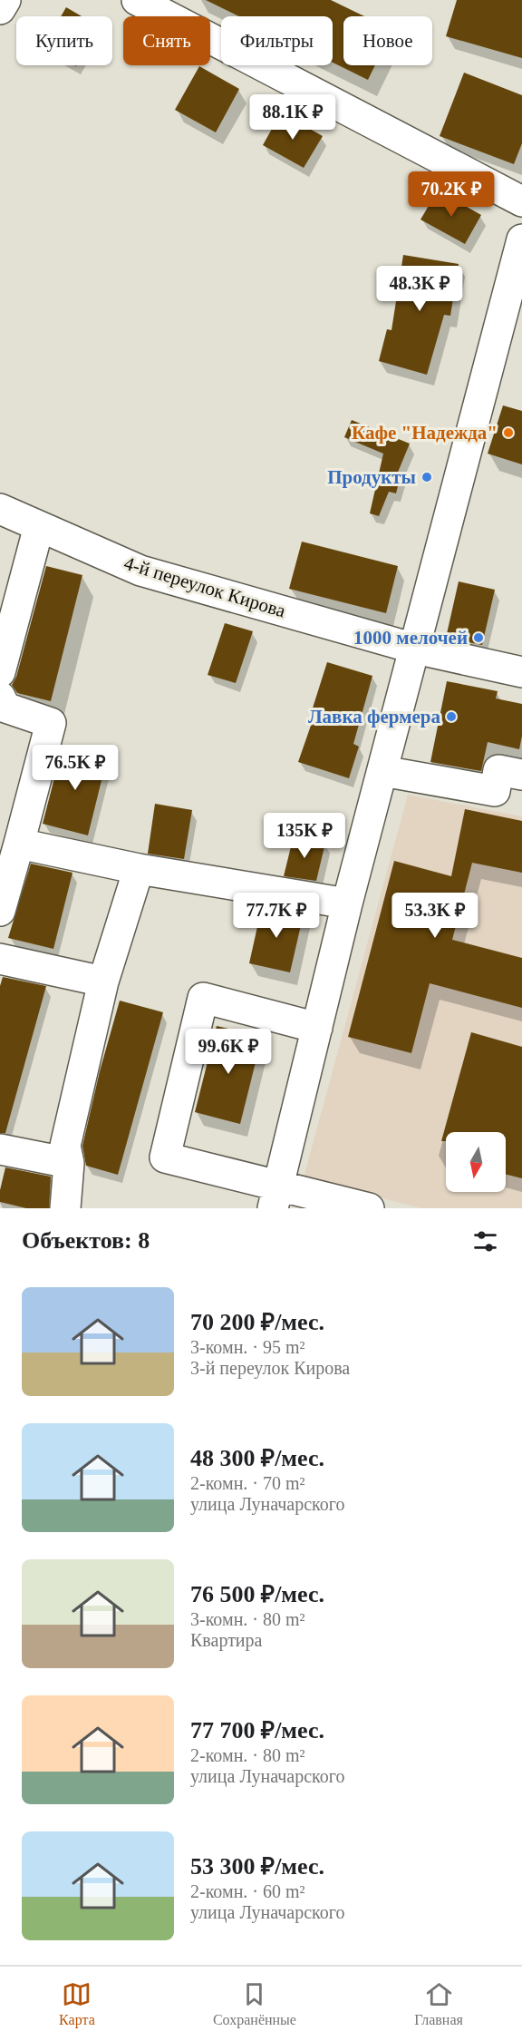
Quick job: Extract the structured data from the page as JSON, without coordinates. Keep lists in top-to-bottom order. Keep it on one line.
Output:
{"streets":{"street":["4-й переулок Кирова"]},"places":["Кафе \"Надежда\"","Продукты","1000 мелочей","Лавка фермера"],"north":"bottom","page":{"chip":["Купить","Снять","Фильтры","Новое"],"price":["88.1K ₽","70.2K ₽","48.3K ₽","76.5K ₽","135K ₽","77.7K ₽","53.3K ₽","99.6K ₽"],"heading":"Объектов: 8","list":[{"name":"70 200 ₽/мес.","note":"3-комн. · 95 m² · 3-й переулок Кирова"},{"name":"48 300 ₽/мес.","note":"2-комн. · 70 m² · улица Луначарского"},{"name":"76 500 ₽/мес.","note":"3-комн. · 80 m² · Квартира"},{"name":"77 700 ₽/мес.","note":"2-комн. · 80 m² · улица Луначарского"},{"name":"53 300 ₽/мес.","note":"2-комн. · 60 m² · улица Луначарского"}],"tabs":["Карта","Сохранённые","Главная"]}}
